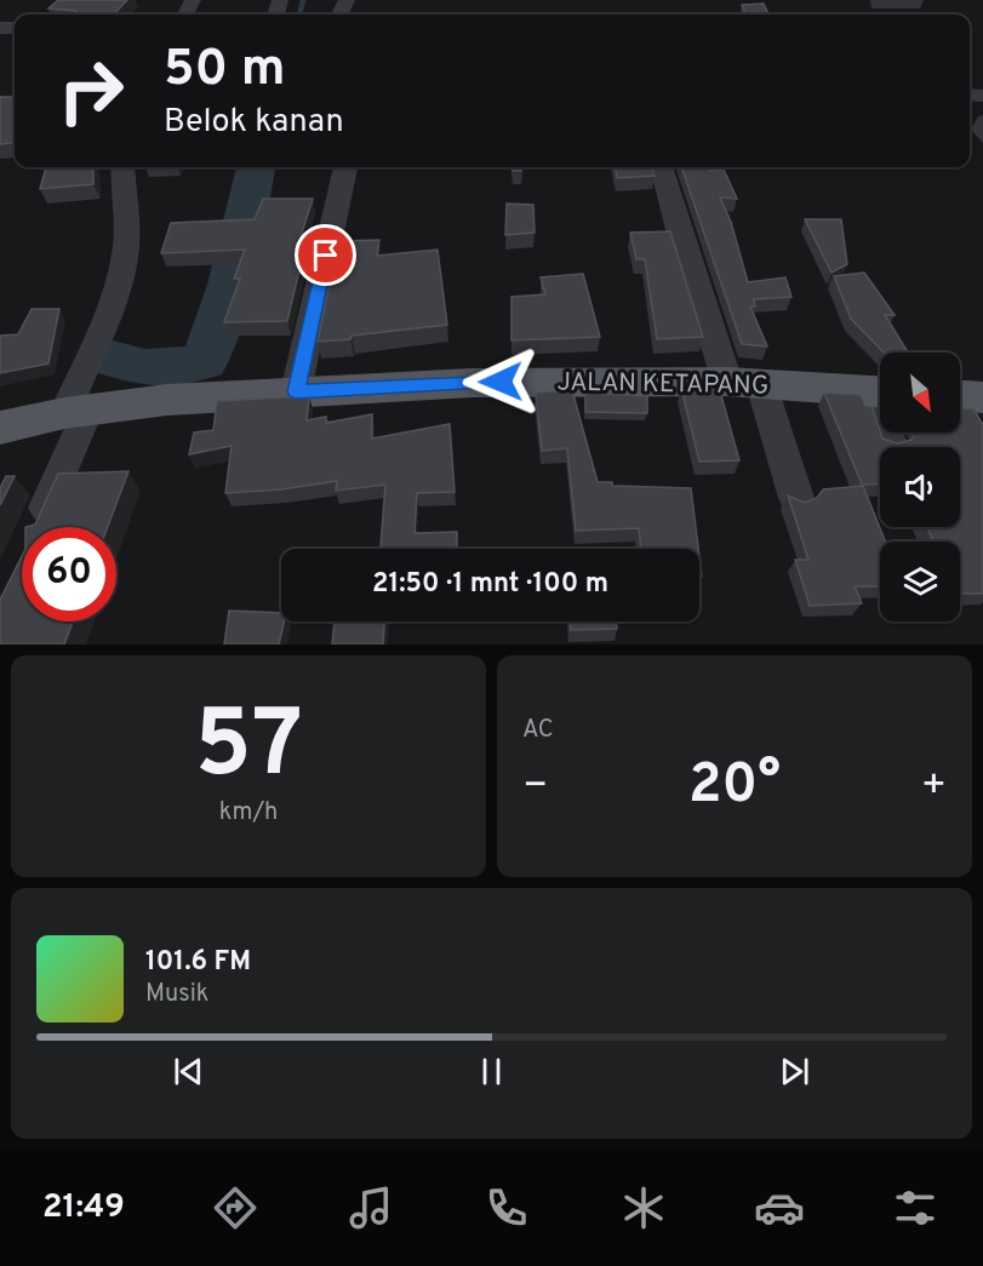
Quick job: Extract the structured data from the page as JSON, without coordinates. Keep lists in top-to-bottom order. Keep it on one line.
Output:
{"streets":{"main road":["JALAN KETAPANG"]},"north":"bottom right","page":{"turn":["50 m","Belok kanan"],"limit":"60","trip":"21:50 · 1 mnt · 100 m","tile":[["57","km/h"],"AC"],"heat":["−","20°","+"],"song":["101.6 FM","Musik"],"tabs":"21:49"}}
